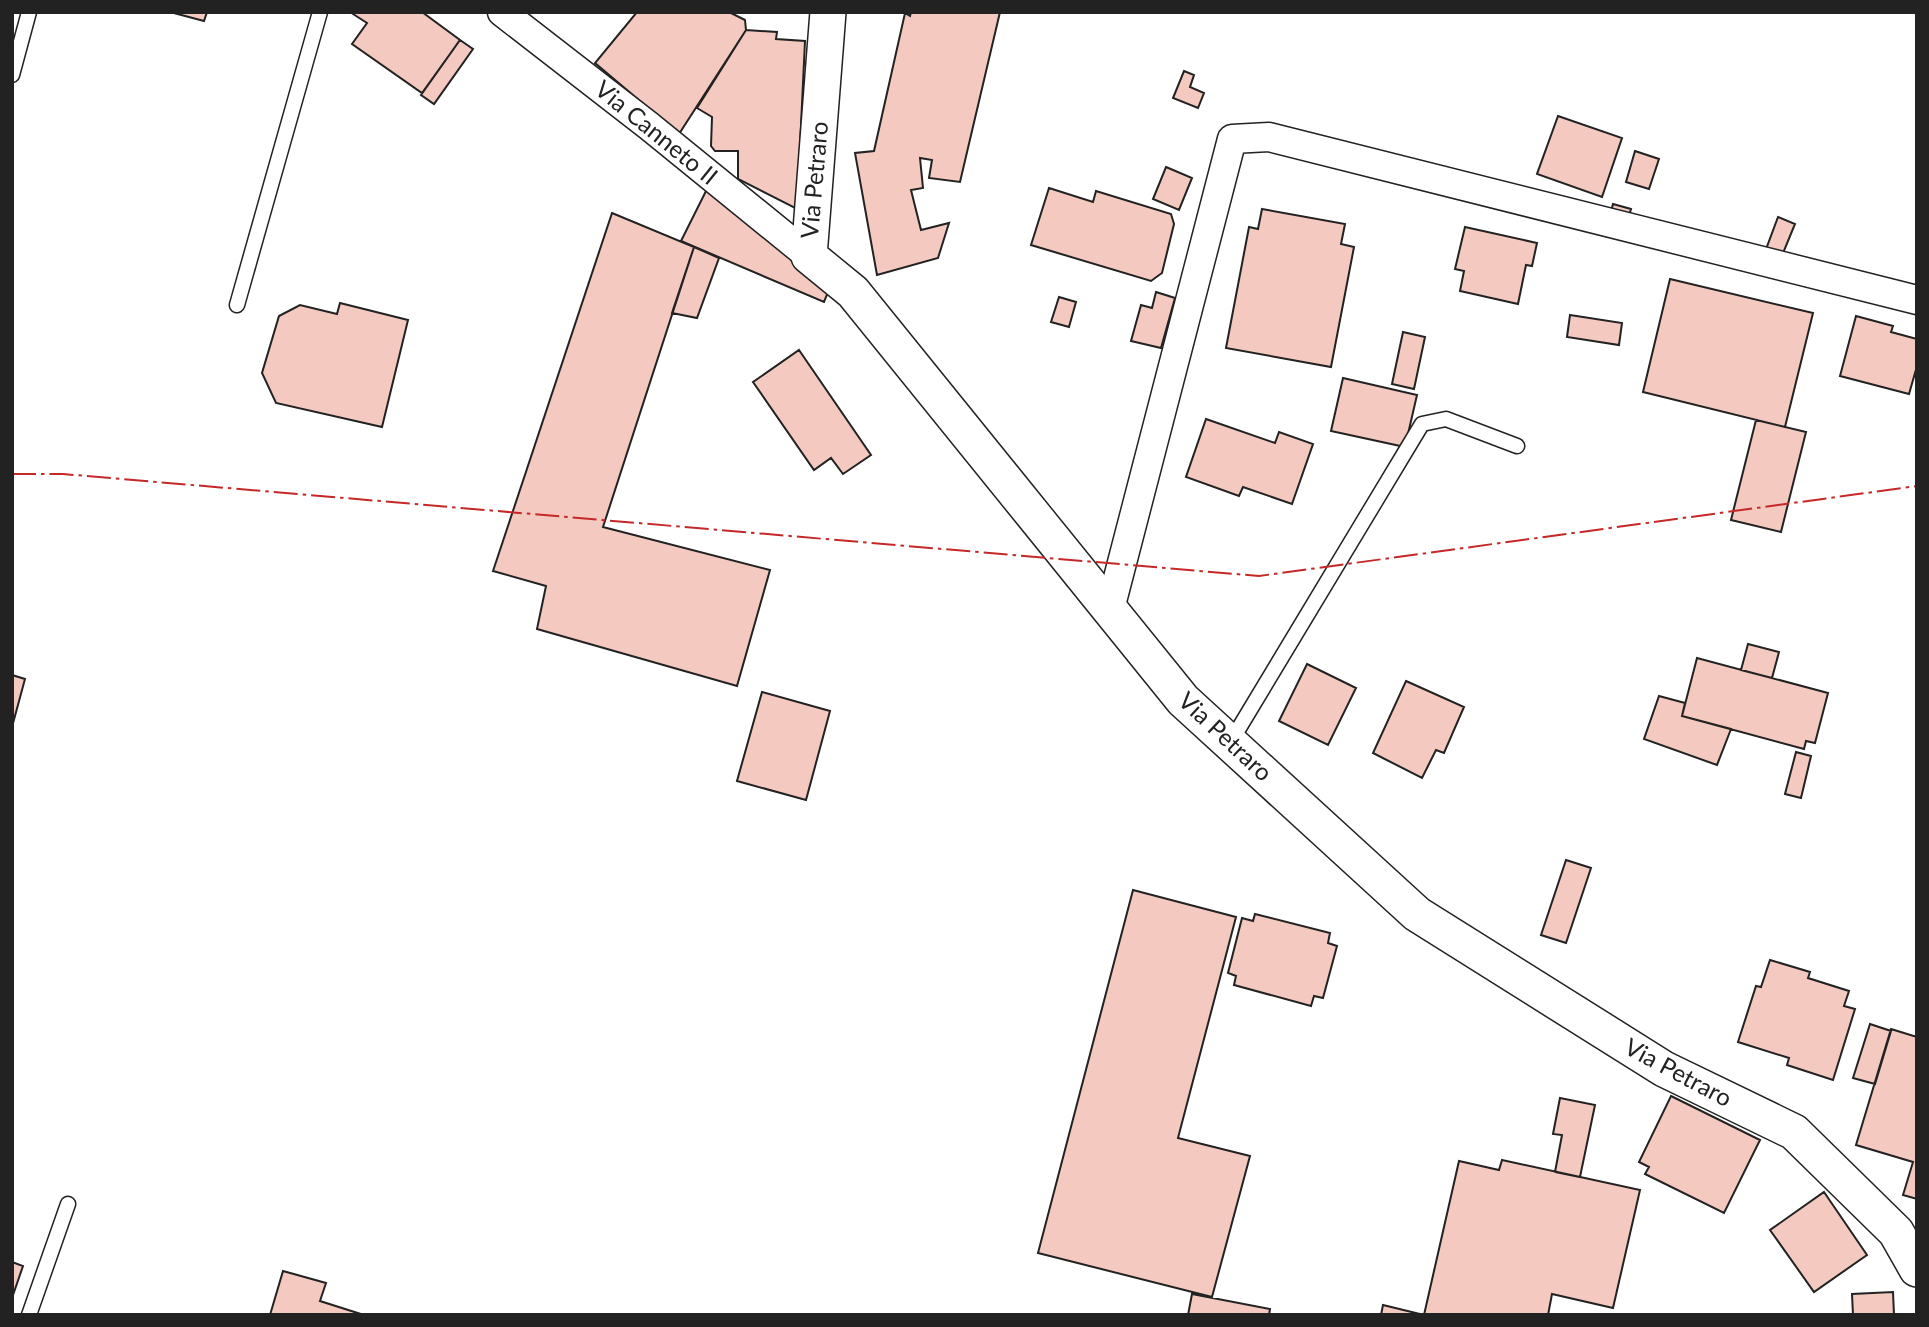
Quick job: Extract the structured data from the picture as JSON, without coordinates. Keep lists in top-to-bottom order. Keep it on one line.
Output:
{"streets":{"street":["Via Canneto II","Via Petraro"]},"crossings":[["Via Canneto II","Via Petraro"]]}
